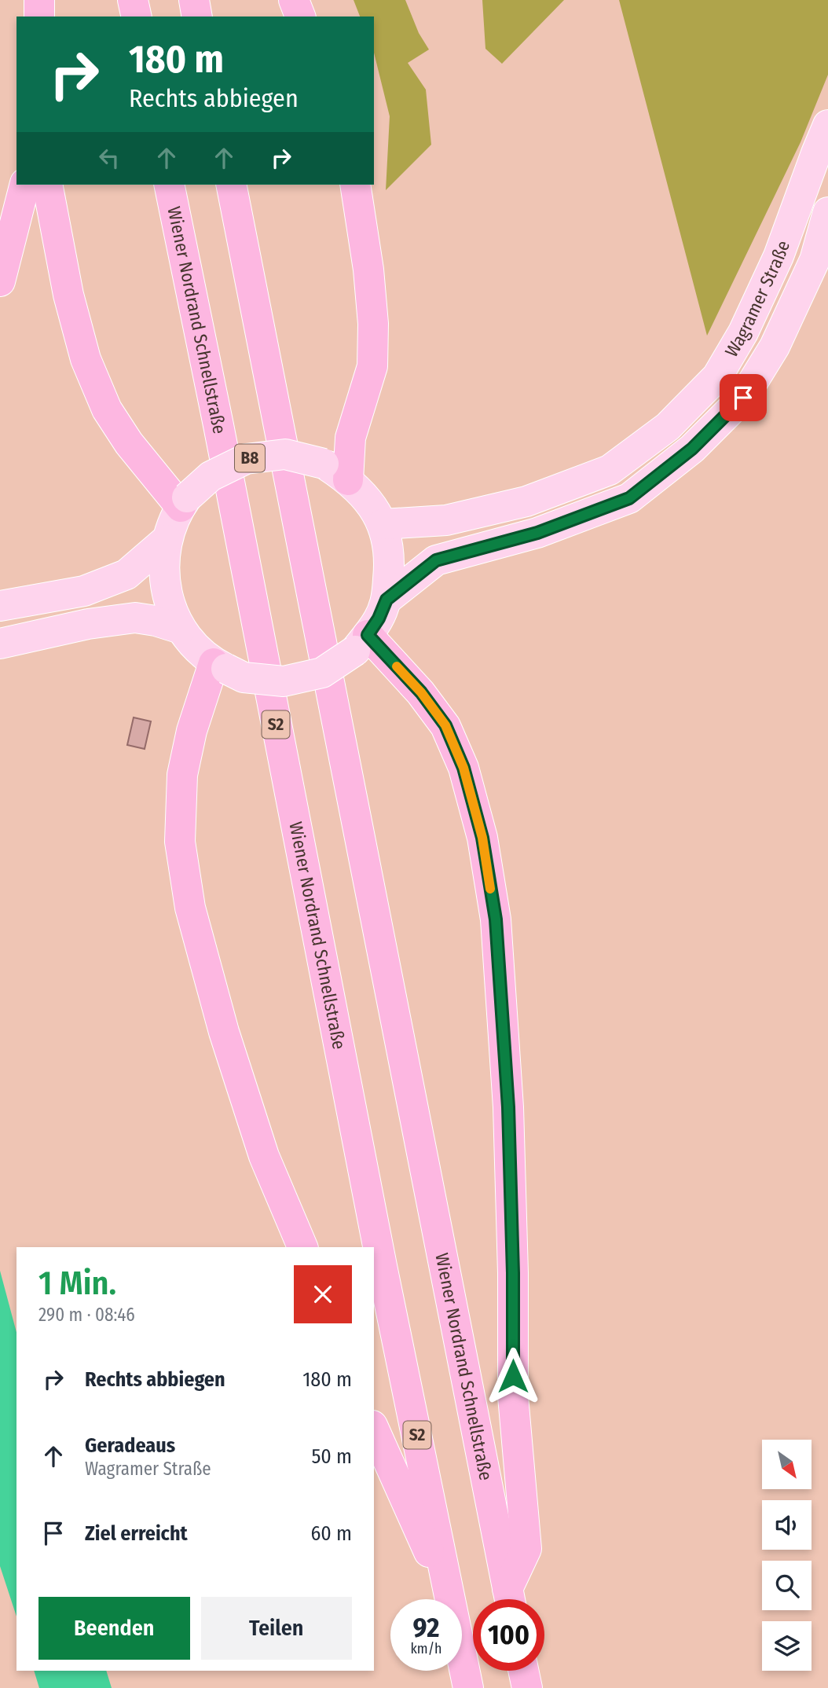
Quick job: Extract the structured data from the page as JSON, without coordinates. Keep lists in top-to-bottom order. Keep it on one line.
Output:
{"streets":{"highway":["Wiener Nordrand Schnellstraße","S2"],"main road":["Wagramer Straße","B8"]},"crossings":[["Wagramer Straße","B8"]],"north":"bottom right","page":{"turn":["180 m","Rechts abbiegen"],"heading":["1 Min.","290 m · 08:46"],"list":[{"name":"Rechts abbiegen","value":"180 m"},{"name":"Geradeaus","note":"Wagramer Straße","value":"50 m"},{"name":"Ziel erreicht","value":"60 m"}],"buttons":["Beenden","Teilen"],"speed":"92 km/h","limit":"100"}}
